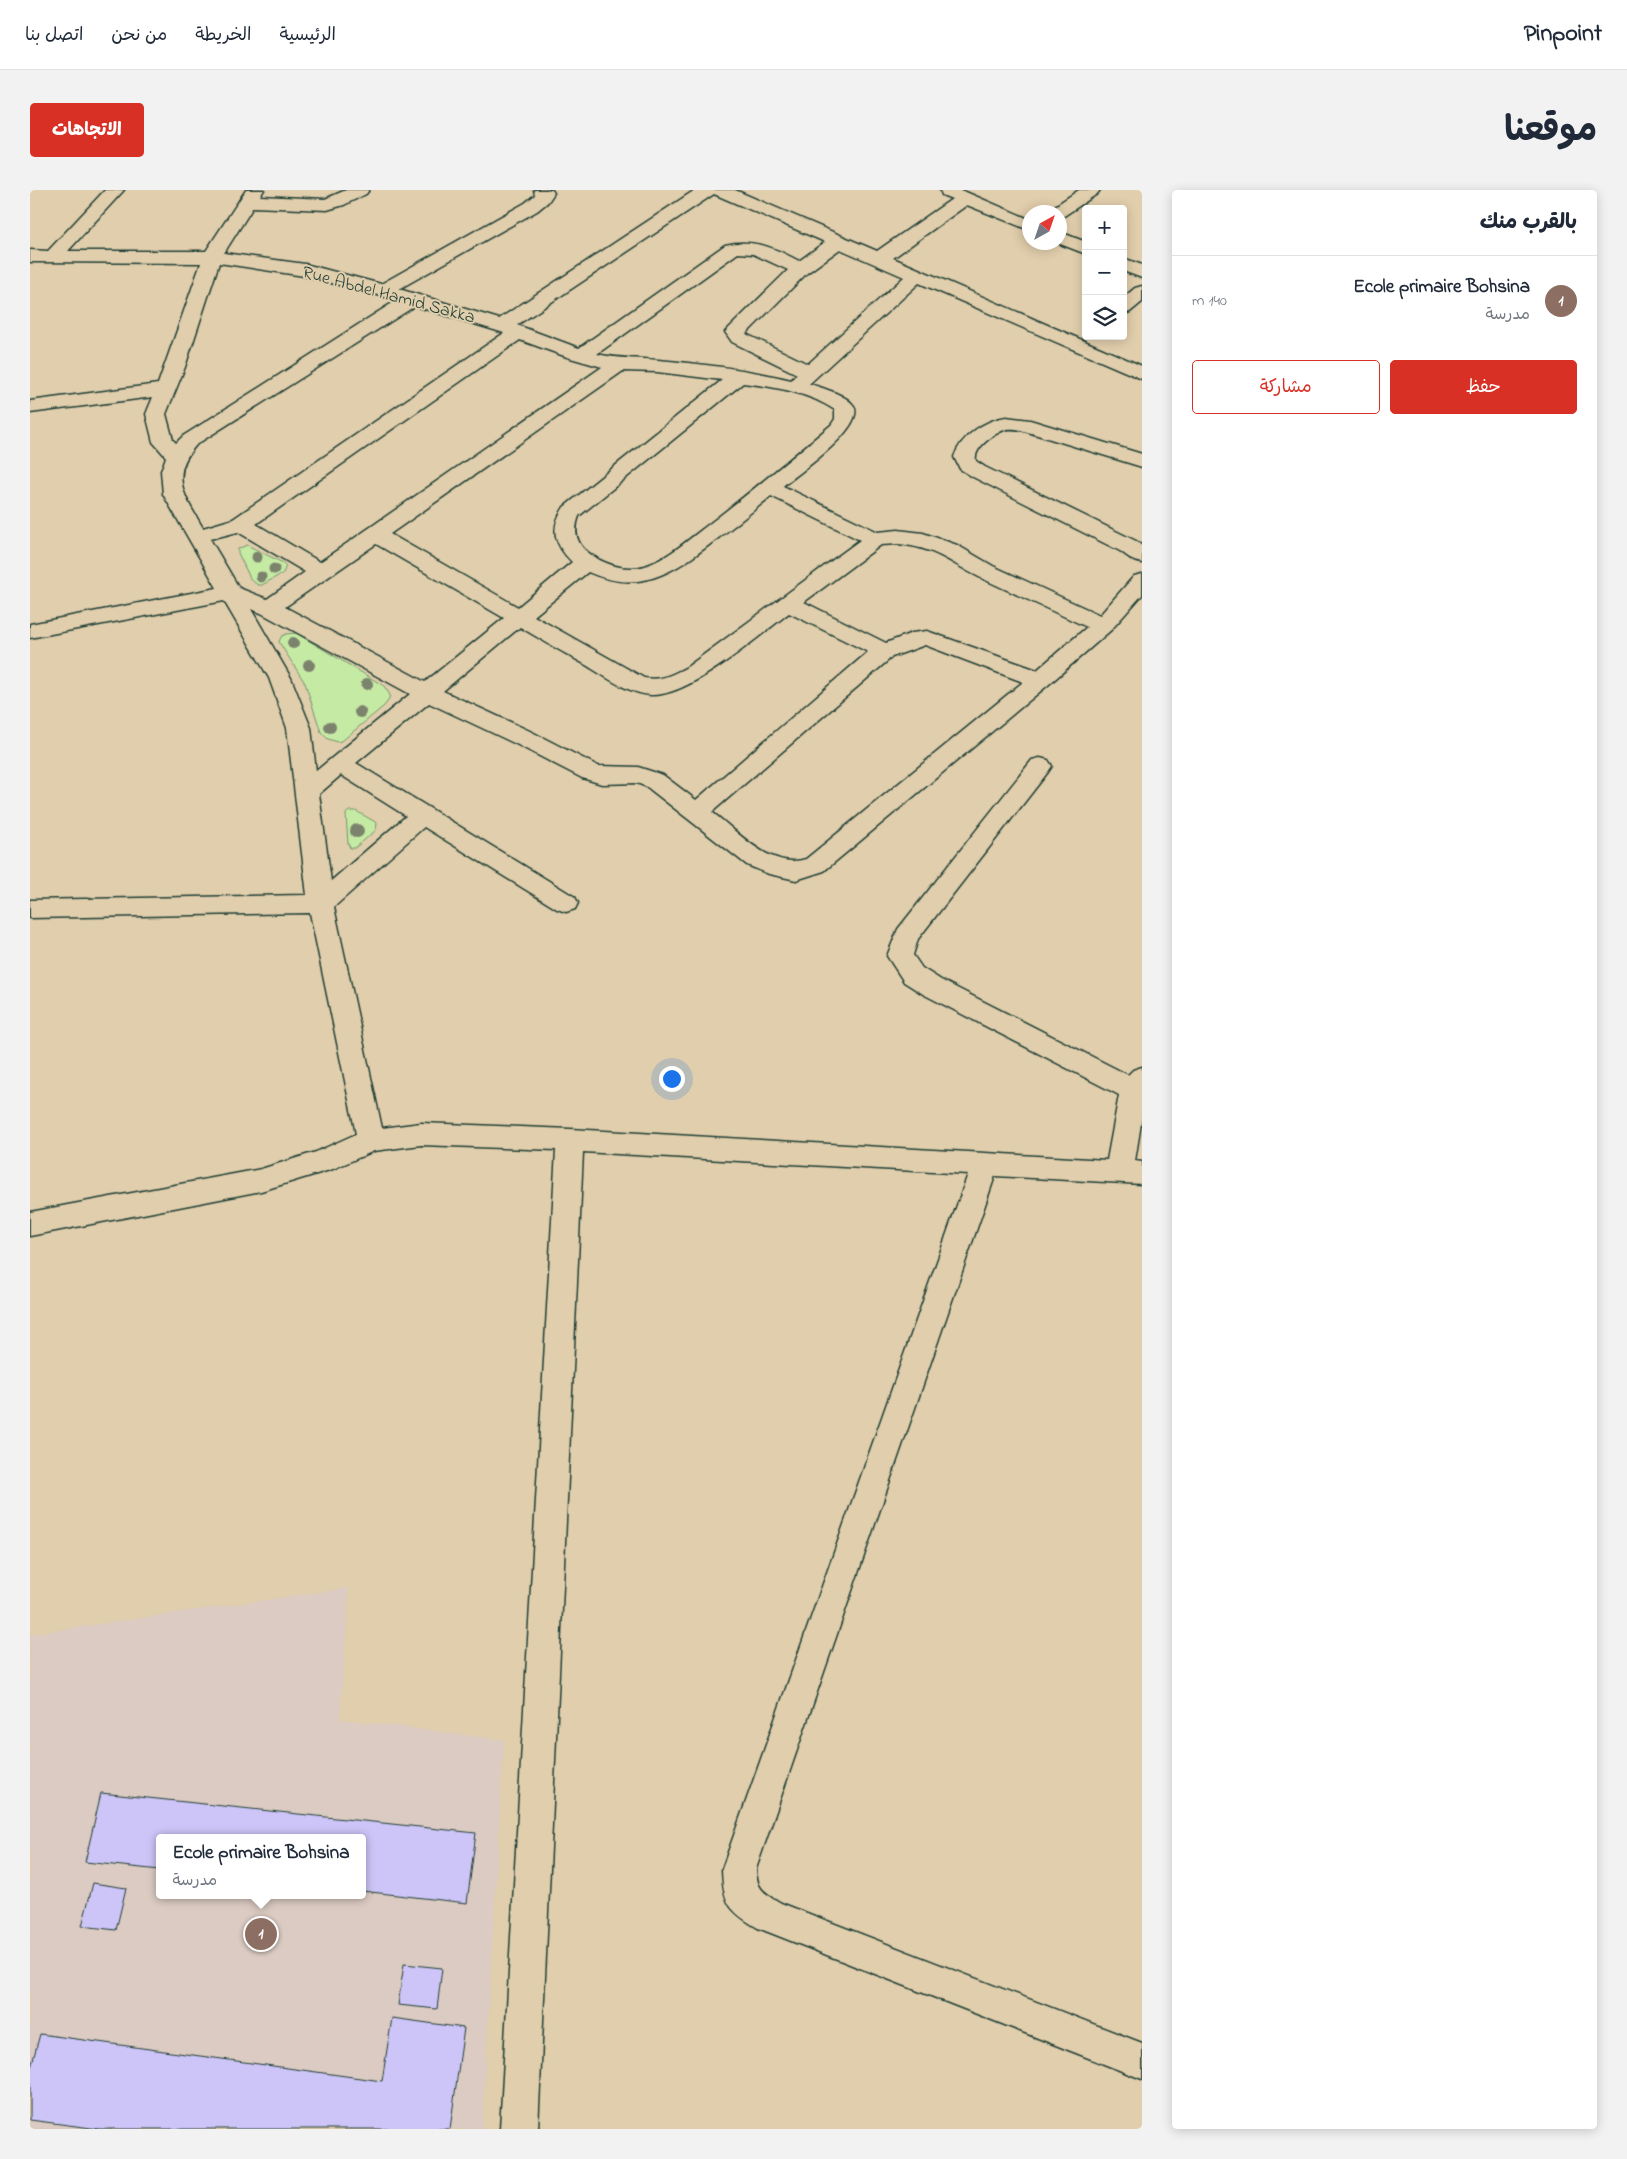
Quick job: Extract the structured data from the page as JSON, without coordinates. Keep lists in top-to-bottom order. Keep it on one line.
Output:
{"streets":{"street":["Rue Abdel Hamid Sakka"]},"north":"top right","page":{"header":"Pinpoint","nav":["الرئيسية","الخريطة","من نحن","اتصل بنا"],"title":"موقعنا","buttons":["الاتجاهات",["حفظ","مشاركة"]],"heading":"بالقرب منك","map_buttons":["+","−"],"list":[{"mark":"1","name":"Ecole primaire Bohsina","note":"مدرسة","value":"140 m"}],"popup":["Ecole primaire Bohsina","مدرسة"],"pins":"1"}}
